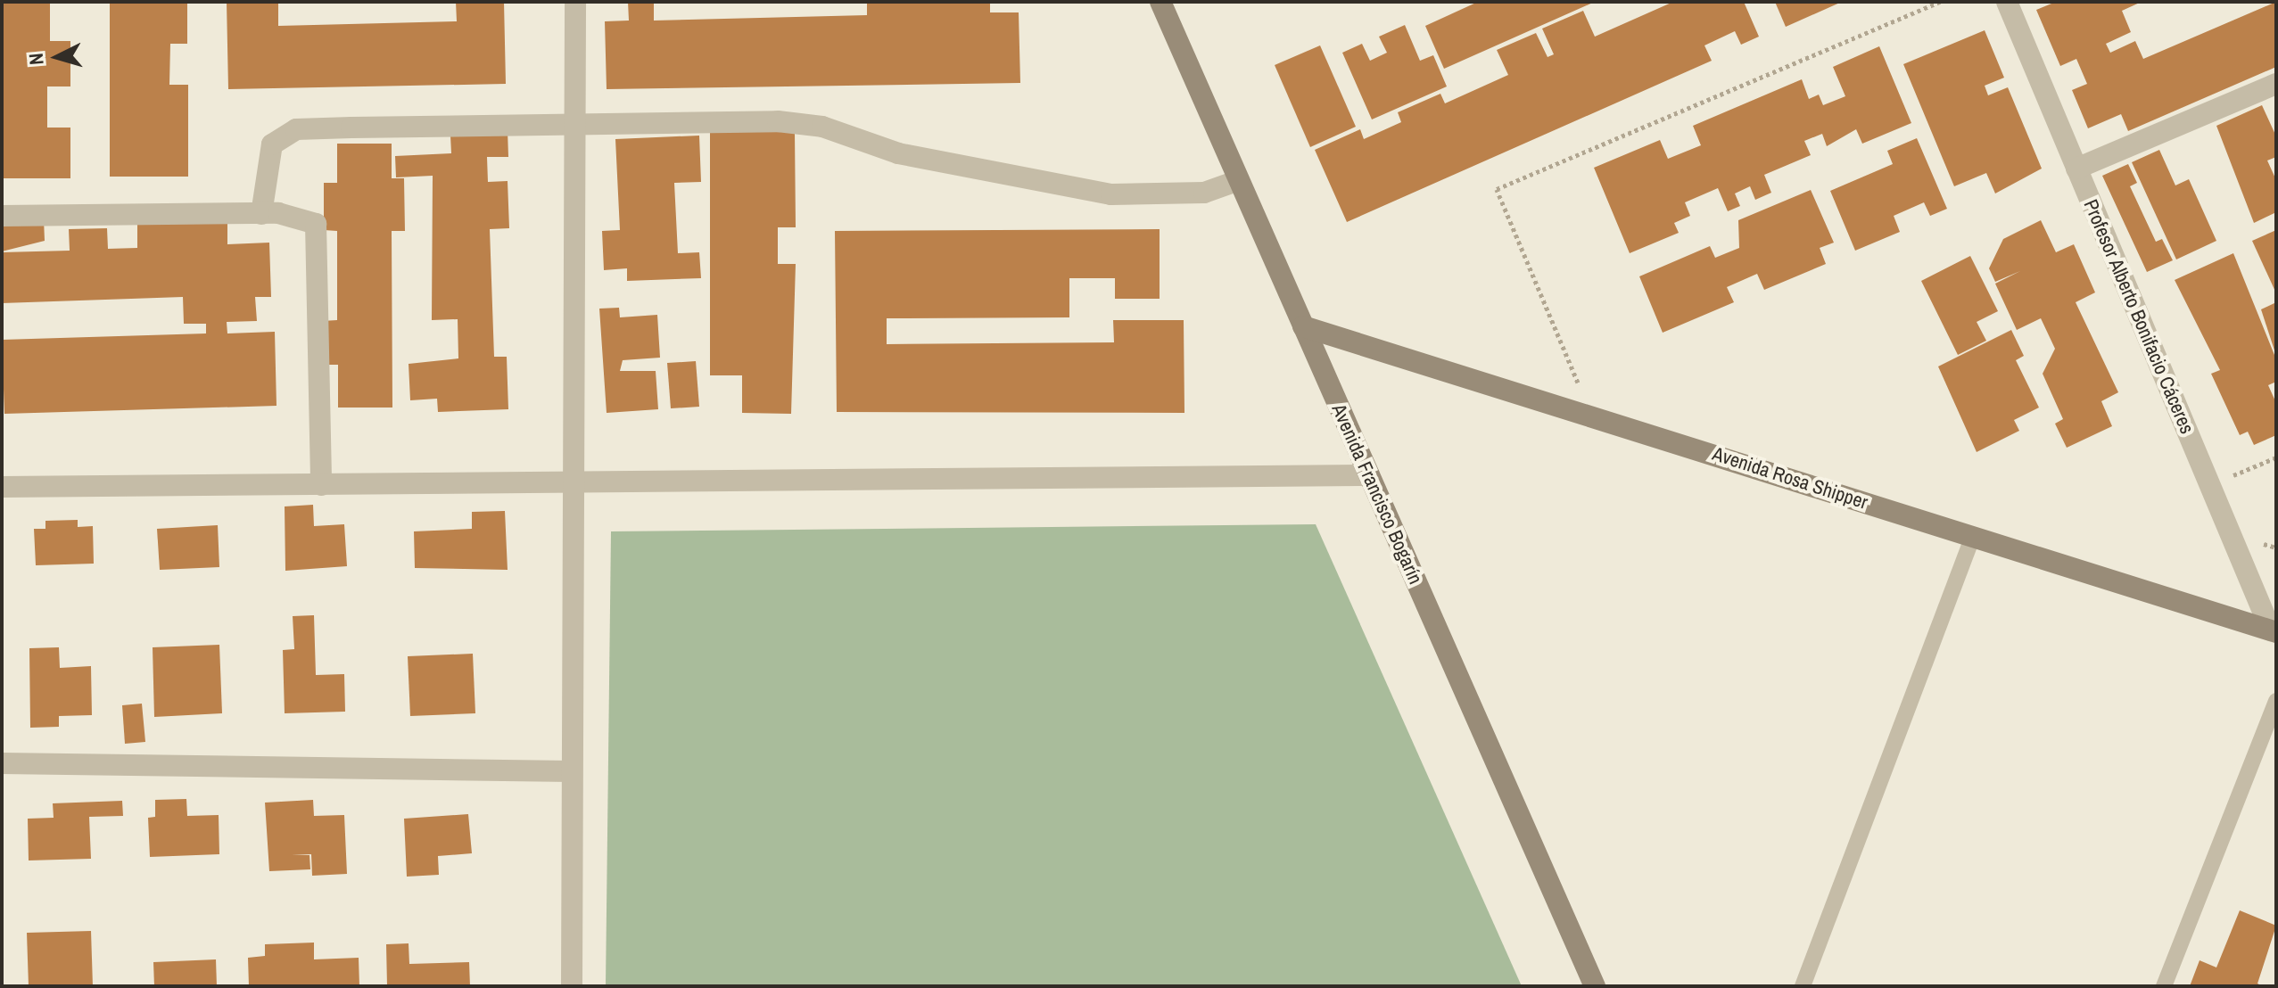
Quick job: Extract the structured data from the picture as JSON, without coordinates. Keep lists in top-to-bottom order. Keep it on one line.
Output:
{"streets":{"street":["Profesor Alberto Bonifacio Cáceres","Avenida Rosa Shipper","Avenida Francisco Bogarín"]},"crossings":[["Profesor Alberto Bonifacio Cáceres","Avenida Rosa Shipper"],["Avenida Rosa Shipper","Avenida Francisco Bogarín"]],"north":"left"}
